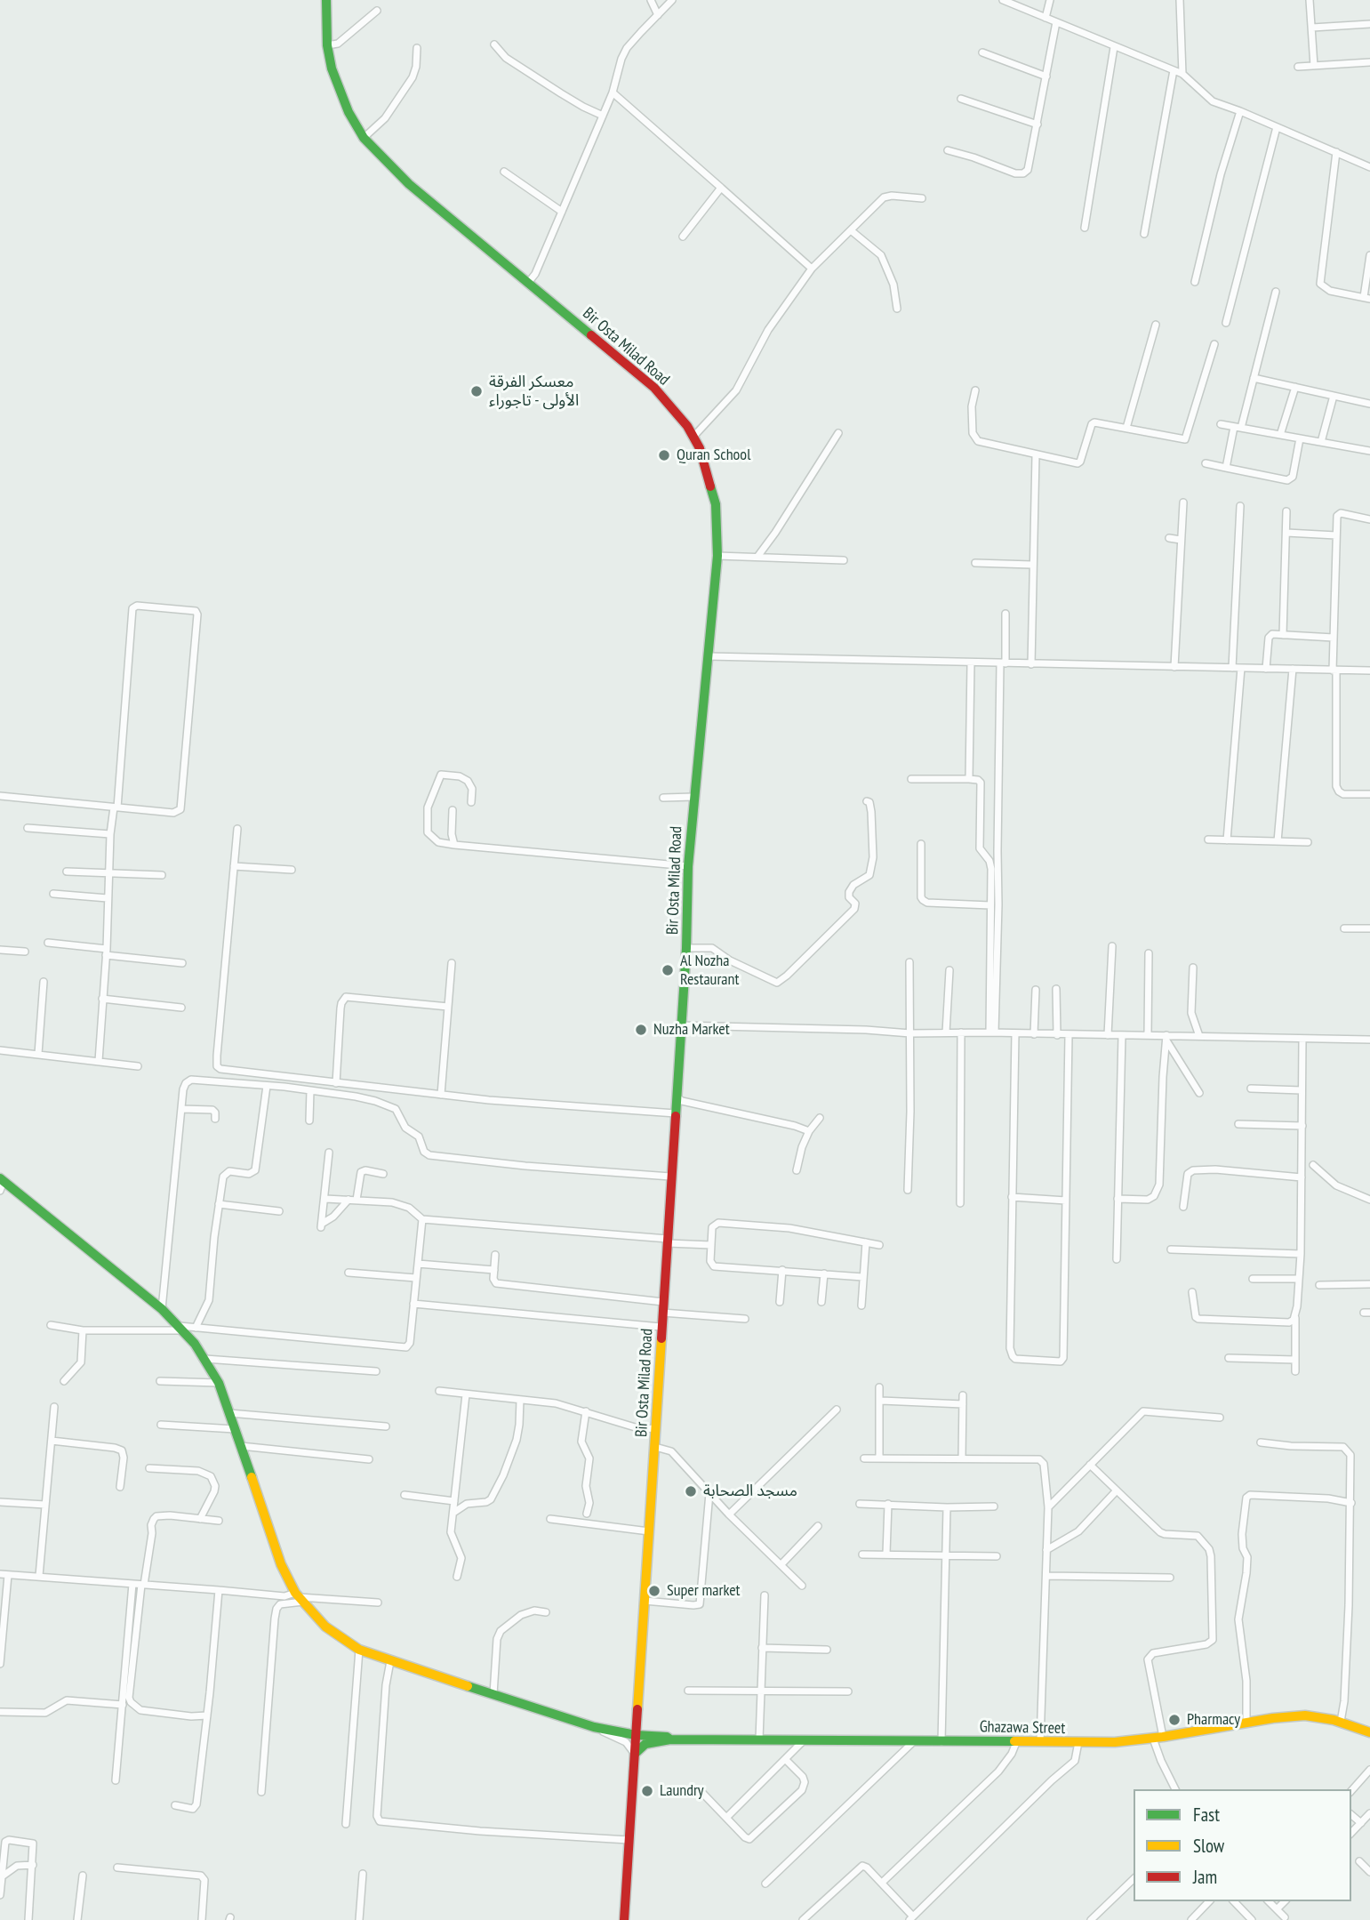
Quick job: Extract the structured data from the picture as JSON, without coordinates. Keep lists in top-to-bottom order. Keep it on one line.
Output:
{"streets":{"main road":["Bir Osta Milad Road","Ghazawa Street"]},"places":["معسكر الفرقة الأولى - تاجوراء","Quran School","Al Nozha Restaurant","Nuzha Market","مسجد الصحابة","Super market","Pharmacy","Laundry"],"legend":["Fast","Slow","Jam"]}
